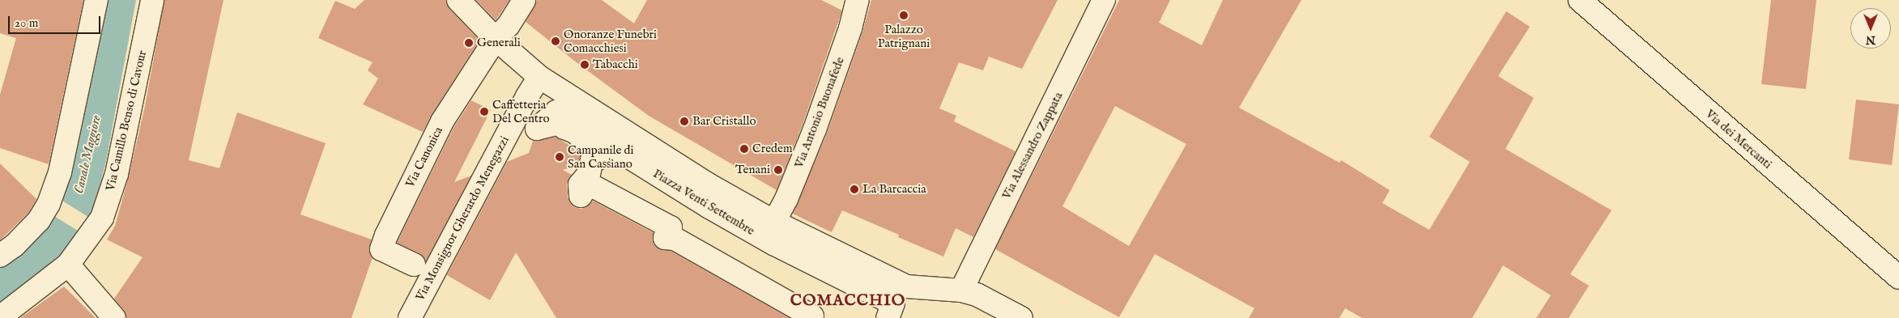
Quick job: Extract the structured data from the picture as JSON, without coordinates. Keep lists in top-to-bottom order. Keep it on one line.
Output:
{"streets":{"street":["Via Antonio Buonafede","Via Camillo Benso di Cavour","Via dei Mercanti","Via Alessandro Zappata","Via Canonica","Piazza Venti Settembre","Via Monsignor Gherardo Menegazzi"]},"crossings":[["Via Antonio Buonafede","Piazza Venti Settembre"],["Via Alessandro Zappata","Piazza Venti Settembre"],["Via Canonica","Piazza Venti Settembre"],["Piazza Venti Settembre","Via Monsignor Gherardo Menegazzi"]],"districts":["COMACCHIO"],"water":["Canale Maggiore"],"places":["Palazzo Patrignani","Onoranze Funebri Comacchiesi","Generali","Tabacchi","Caffetteria Del Centro","Bar Cristallo","Credem","Campanile di San Cassiano","Tenani","La Barcaccia"],"scale_bar":"20 m","north":"bottom"}
